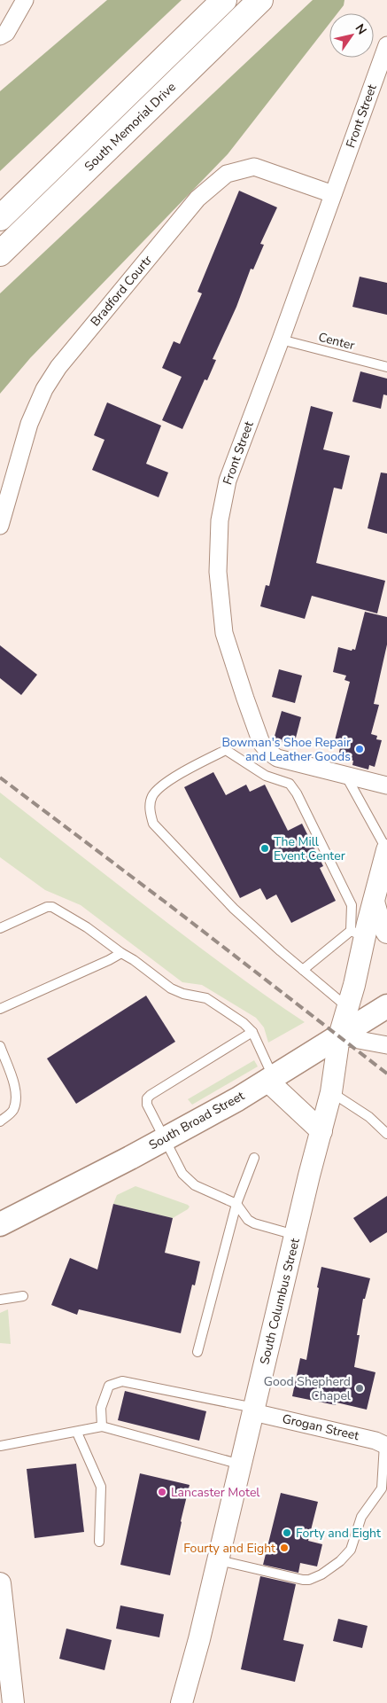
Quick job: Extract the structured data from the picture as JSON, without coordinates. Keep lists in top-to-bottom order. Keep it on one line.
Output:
{"streets":{"highway":["South Memorial Drive"],"main road":["South Broad Street"],"street":["Front Street","Bradford Courtr","South Columbus Street","Grogan Street"],"lane":["Center"]},"crossings":[["Front Street","Bradford Courtr"],["Front Street","Center"],["South Broad Street","South Columbus Street"],["South Columbus Street","Grogan Street"]],"places":["Bowman's Shoe Repair and Leather Goods","The Mill Event Center","Good Shepherd Chapel","Lancaster Motel","Forty and Eight","Fourty and Eight"],"north":"top right"}
